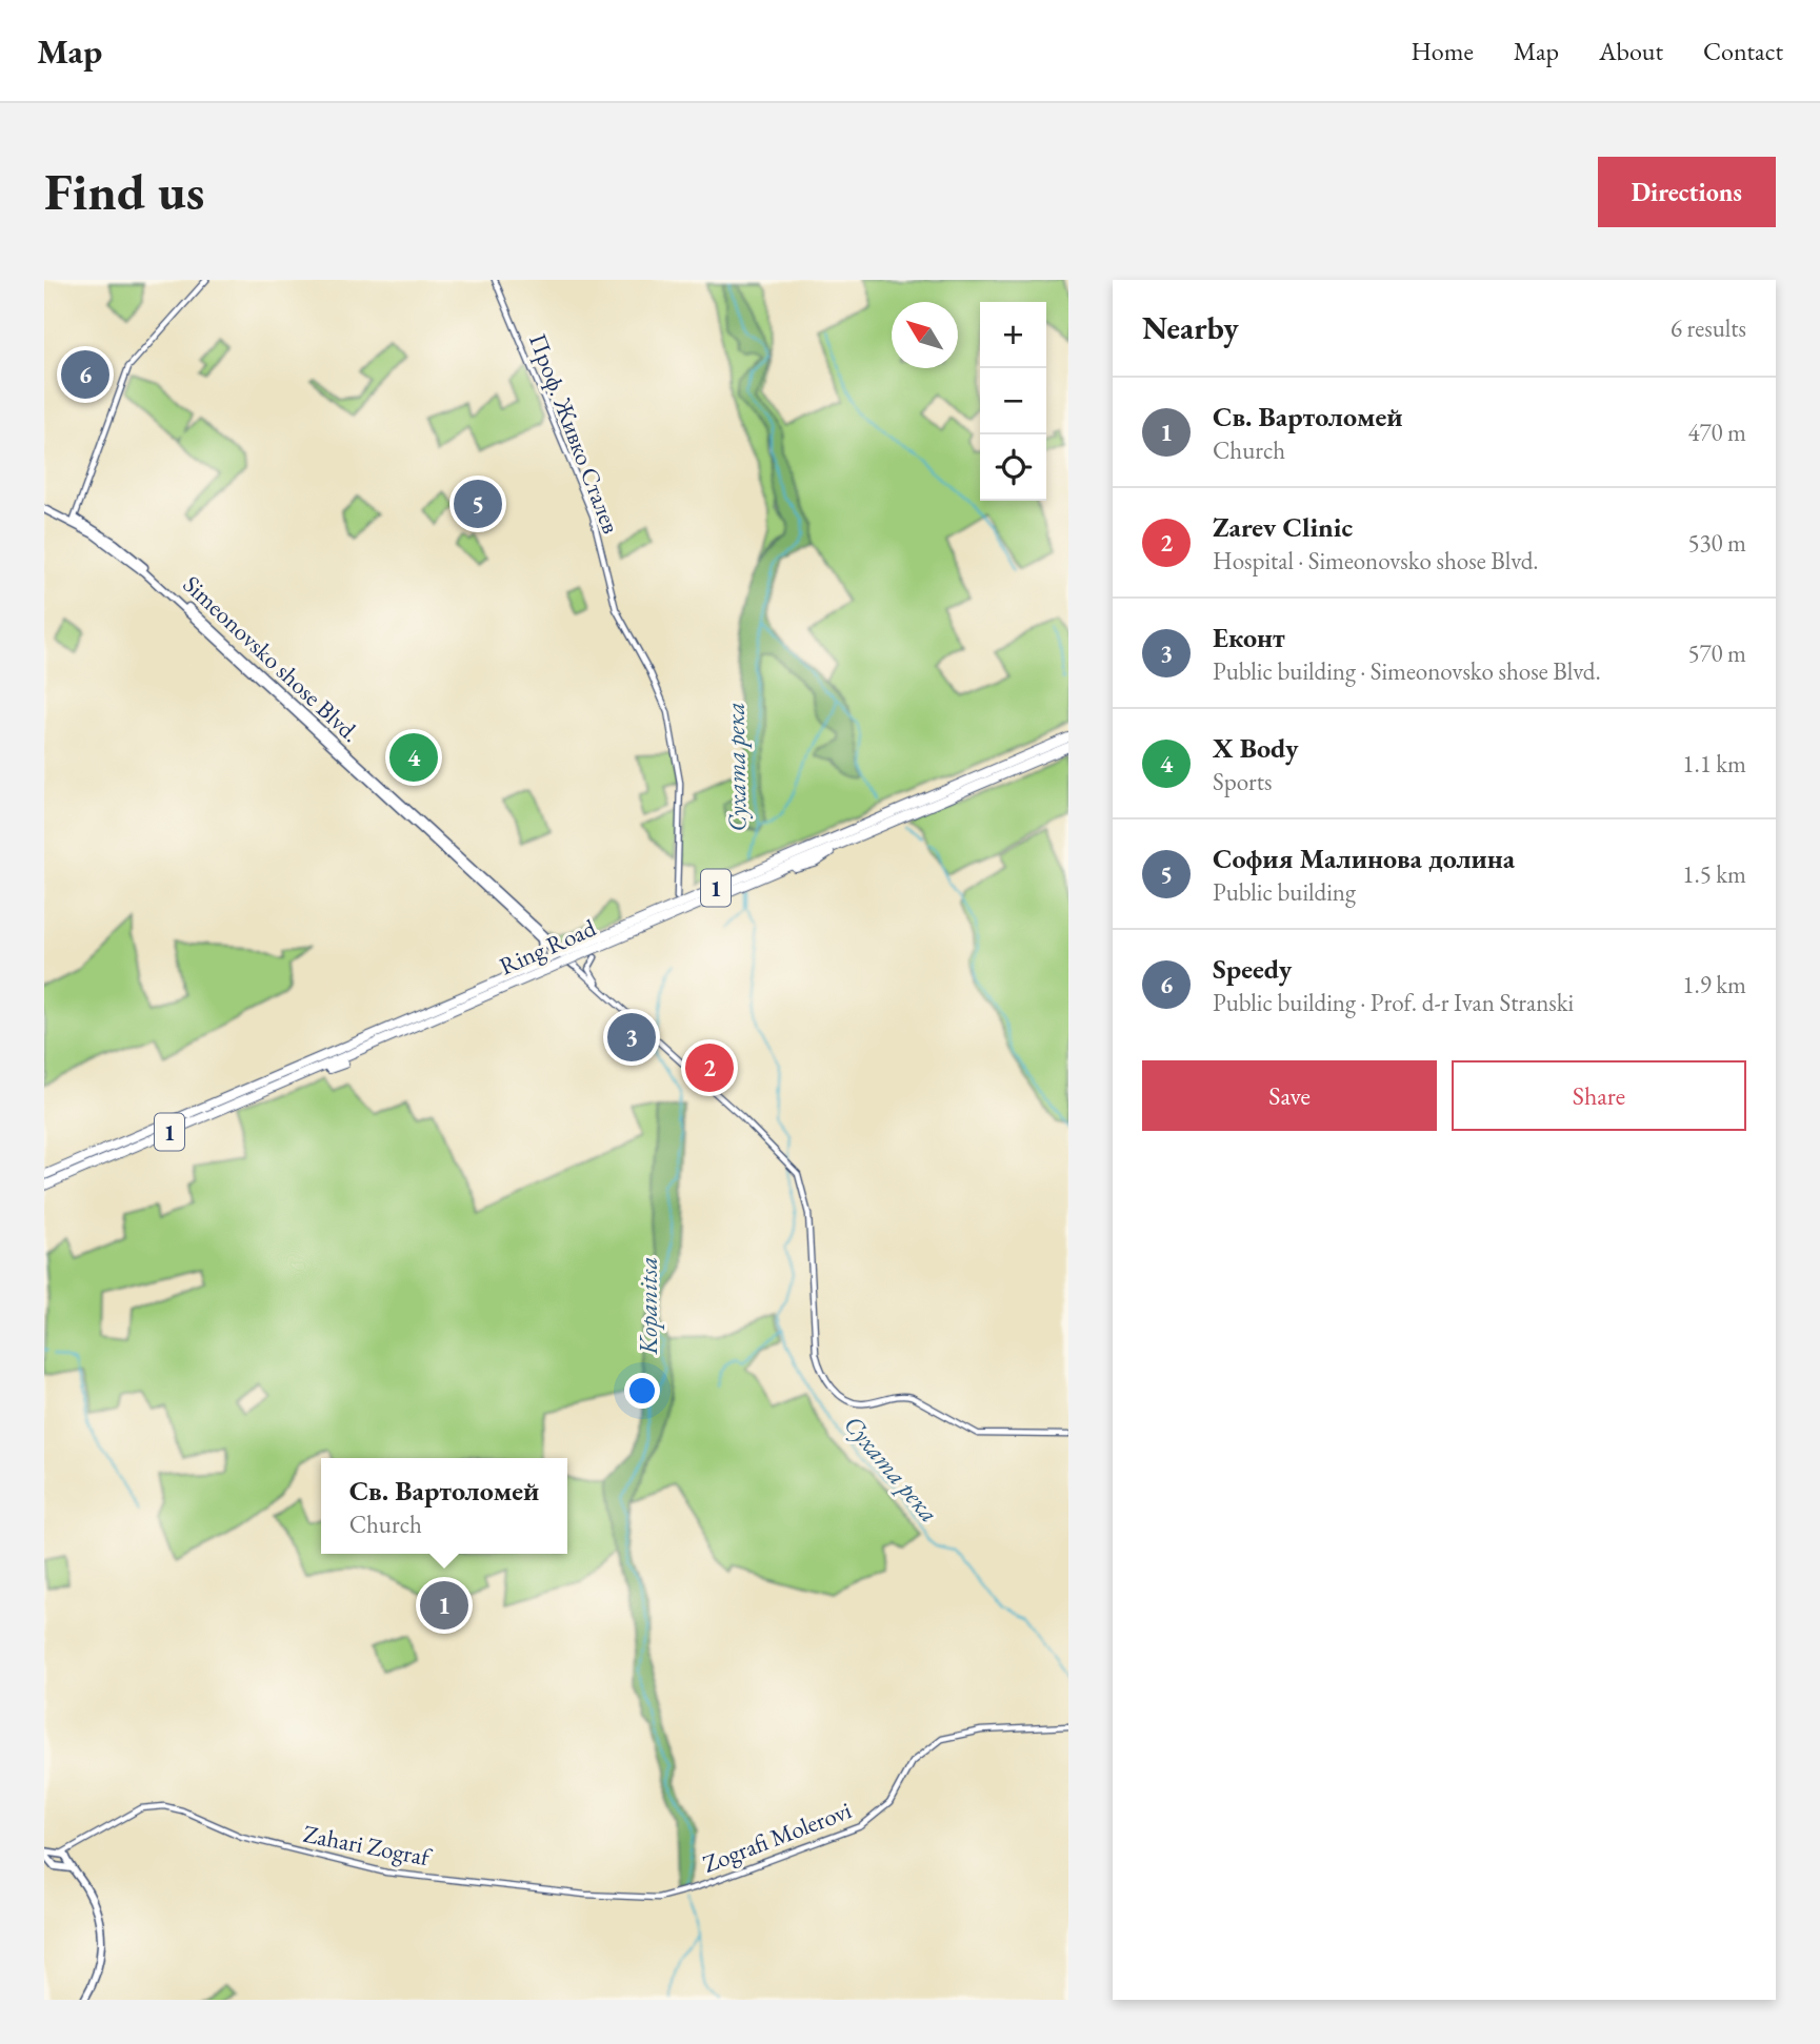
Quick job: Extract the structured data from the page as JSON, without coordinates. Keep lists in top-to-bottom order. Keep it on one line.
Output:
{"streets":{"highway":["1","Ring Road"],"main road":["Simeonovsko shose Blvd."],"street":["Проф. Живко Сталев","Zografi Molerovi","Zahari Zograf"]},"crossings":[["Zografi Molerovi","Zahari Zograf"]],"water":["Сухата река","Kopanitsa"],"north":"top left","page":{"header":"Map","nav":["Home","Map","About","Contact"],"buttons":["Directions",["Save","Share"]],"title":"Find us","heading":["Nearby","6 results"],"map_buttons":["+","−"],"pins":["6","5","4","3","2","1"],"list":[{"mark":"1","name":"Св. Вартоломей","note":"Church","value":"470 m"},{"mark":"2","name":"Zarev Clinic","note":"Hospital · Simeonovsko shose Blvd.","value":"530 m"},{"mark":"3","name":"Еконт","note":"Public building · Simeonovsko shose Blvd.","value":"570 m"},{"mark":"4","name":"X Body","note":"Sports","value":"1.1 km"},{"mark":"5","name":"София Малинова долина","note":"Public building","value":"1.5 km"},{"mark":"6","name":"Speedy","note":"Public building · Prof. d-r Ivan Stranski","value":"1.9 km"}],"popup":["Св. Вартоломей","Church"]}}
